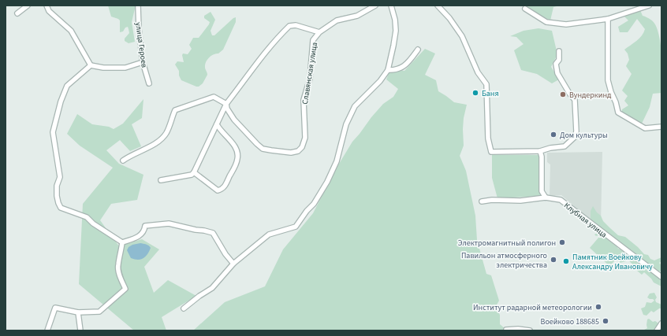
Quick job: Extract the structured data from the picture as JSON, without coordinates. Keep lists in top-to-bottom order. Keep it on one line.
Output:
{"streets":{"street":["улица Героев","Славянская улица","Клубная улица"]},"places":["Баня","Вундеркинд","Дом культуры","Электромагнитный полигон","Павильон атмосферного электричества","Памятник Воейкову Александру Ивановичу","Институт радарной метеорологии","Воейково 188685"]}
